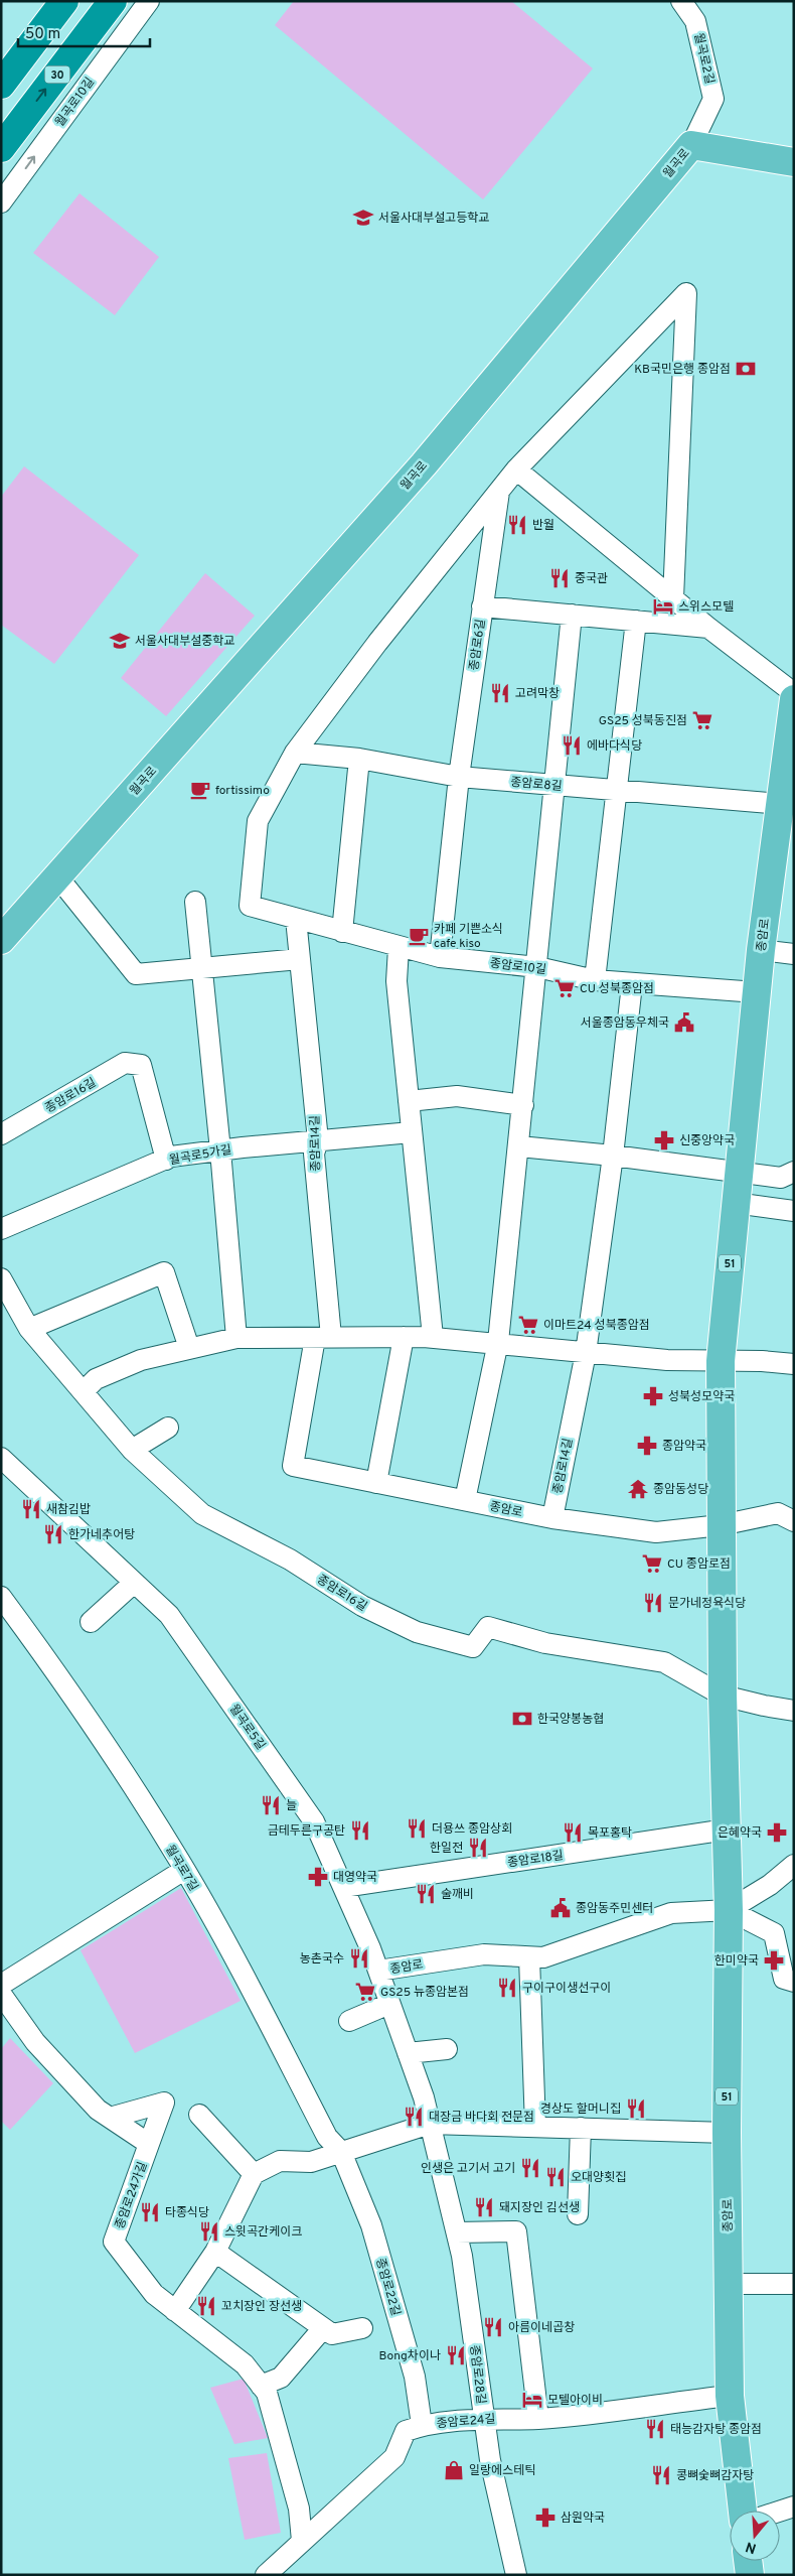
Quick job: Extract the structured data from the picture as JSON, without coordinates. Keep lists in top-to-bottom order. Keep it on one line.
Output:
{"streets":{"highway":["30"],"main road":["월곡로","종암로","51"],"street":["월곡로2길","월곡로10길","종암로6길","종암로8길","종암로10길","종암로16길","종암로14길","월곡로5가길","월곡로5길","종암로18길","월곡로7길","종암로24가길","종암로22길","종암로28길","종암로24길"]},"crossings":[["월곡로2길","월곡로"],["종암로6길","종암로8길"],["종암로6길","종암로10길"],["종암로8길","종암로"],["종암로8길","종암로10길"],["종암로","종암로10길"],["종암로","종암로16길"],["종암로","종암로14길"],["종암로","월곡로5길"],["종암로","종암로18길"],["종암로","종암로24길"],["종암로10길","종암로14길"],["종암로16길","월곡로5가길"],["종암로14길","월곡로5가길"],["월곡로5길","종암로18길"],["월곡로5길","종암로28길"],["월곡로7길","종암로22길"],["종암로24가길","종암로24길"],["종암로22길","종암로24길"],["종암로28길","종암로24길"]],"one_way":["월곡로10길"],"places":{"school or university":["서울사대부설고등학교","서울사대부설중학교"],"bank":["KB국민은행 종암점","한국양봉농협"],"restaurant":["반월","중국관","고려막창","에바다식당","새참김밥","한가네추어탕","문가네정육식당","늘","더용쓰 종암상회","금테두른구공탄","목포홍탁","한일전","술깨비","농촌국수","구이구이생선구이","경상도 할머니집","대장금 바다회 전문점","인생은 고기서 고기","오대양횟집","돼지장인 김선생","타종식당","스윗곡간케이크","꼬치장인 장선생","아름이네곱창","Bong차이나","태능감자탕 종암점","콩뼈숯뼈감자탕"],"hotel":["스위스모텔","모텔아이비"],"supermarket":["GS25 성북동진점","CU 성북종암점","이마트24 성북종암점","CU 종암로점","GS25 뉴종암본점"],"cafe":["fortissimo","카페 기쁜소식 cafe kiso"],"public building":["서울종암동우체국","종암동주민센터"],"pharmacy":["신중앙약국","성북성모약국","종암약국","은혜약국","대영약국","한미약국","삼원약국"],"temple":["종암동성당"],"shop":["일랑에스테틱"]},"scale_bar":"50 m","north":"bottom"}
